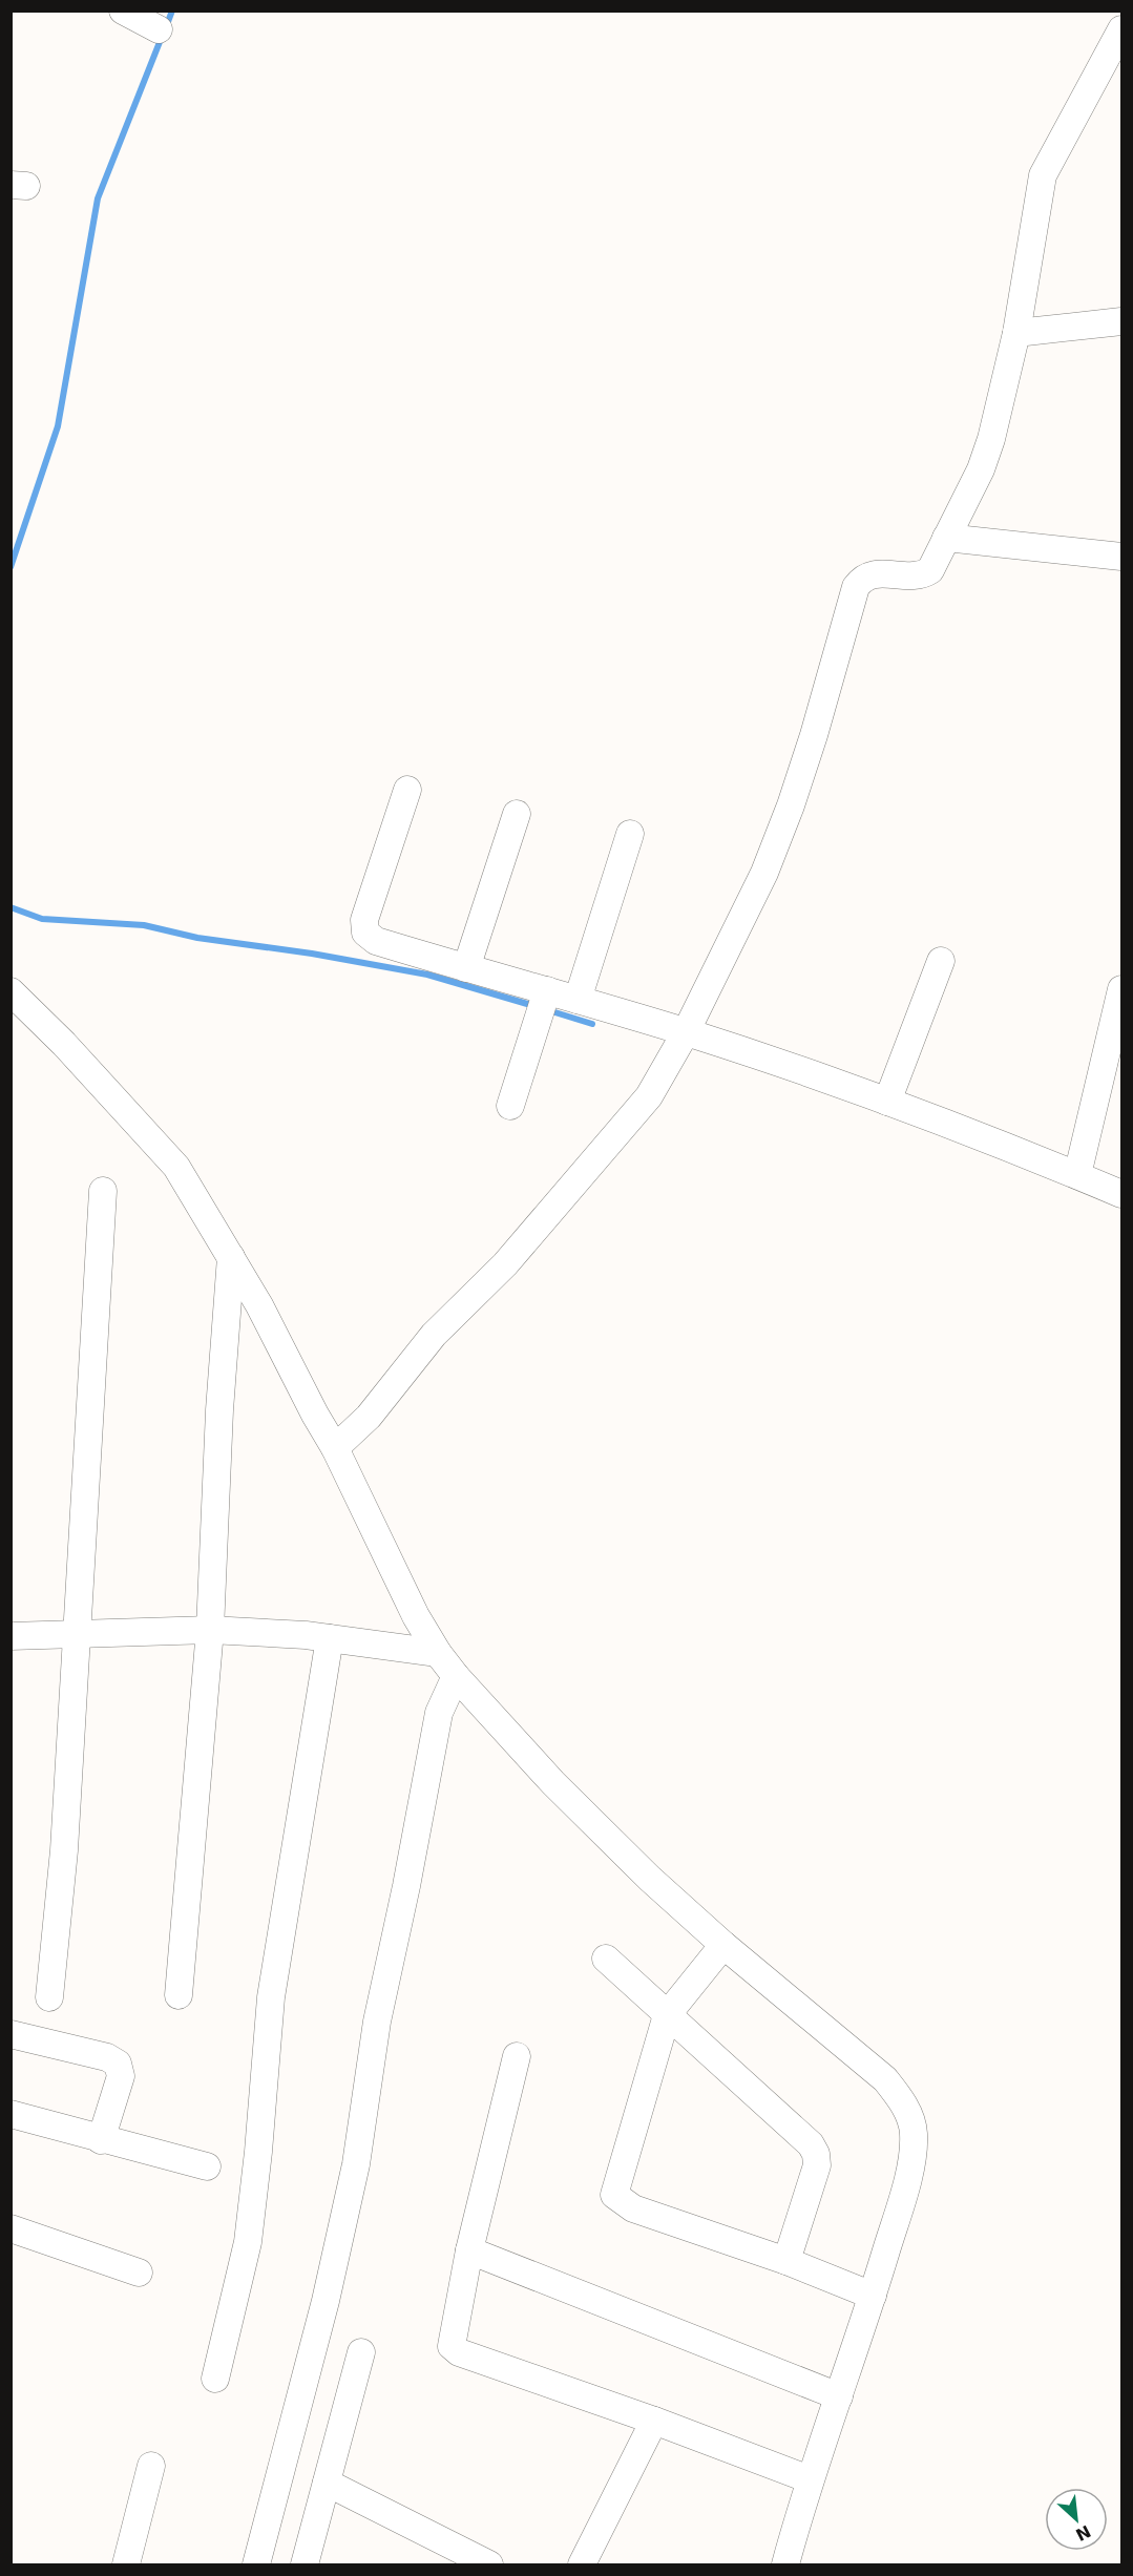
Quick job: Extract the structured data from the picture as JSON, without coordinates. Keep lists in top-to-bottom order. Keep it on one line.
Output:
{"north":"bottom right"}
